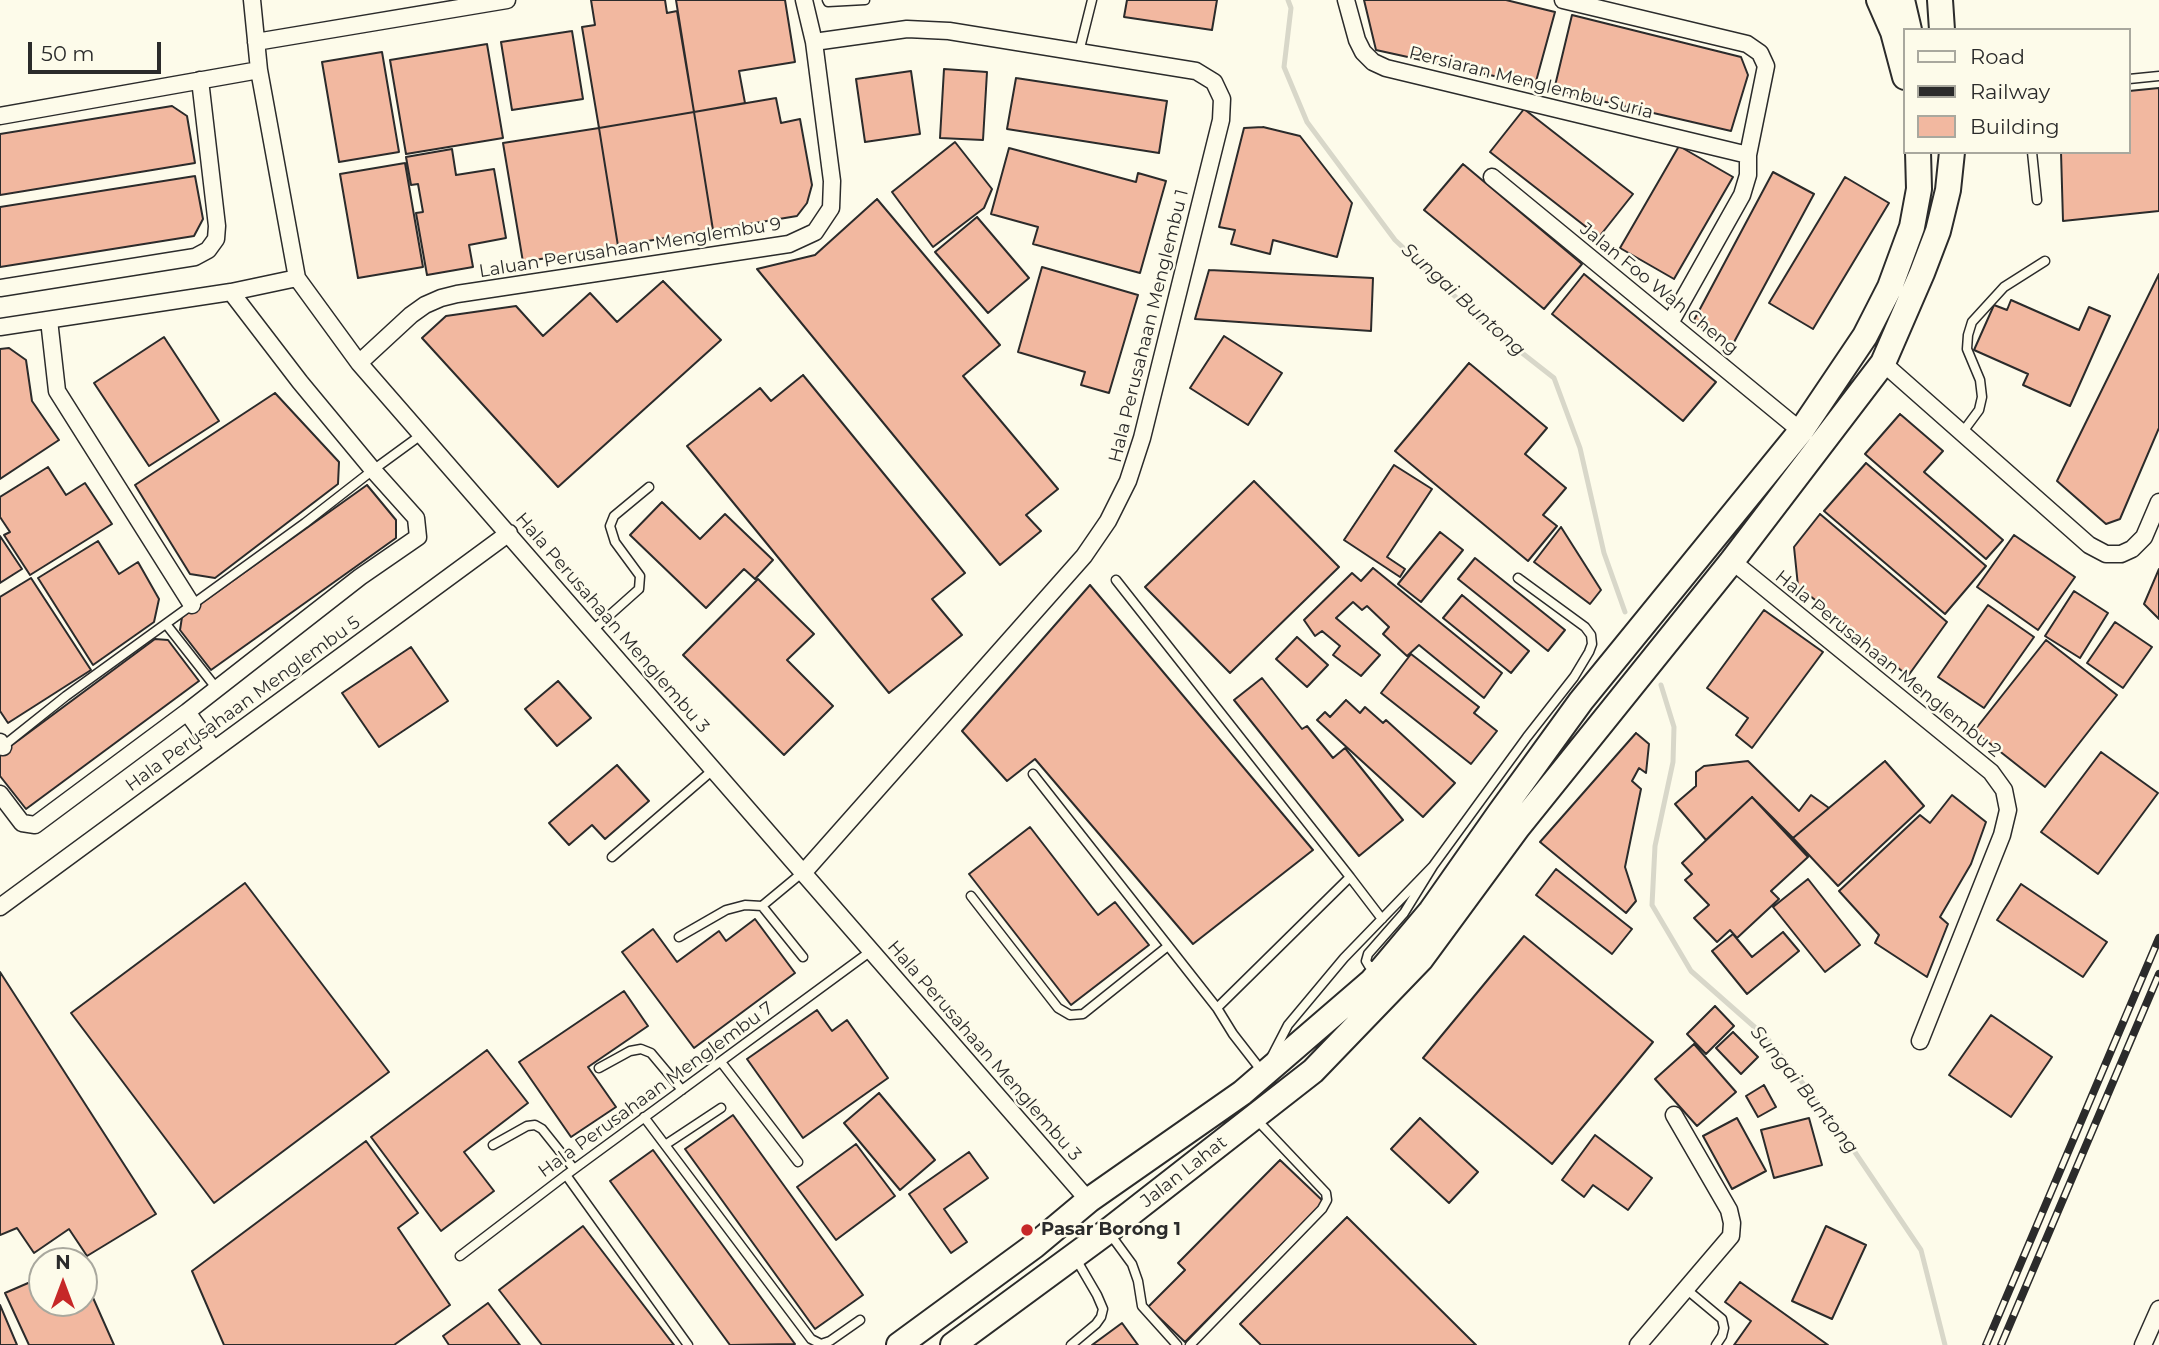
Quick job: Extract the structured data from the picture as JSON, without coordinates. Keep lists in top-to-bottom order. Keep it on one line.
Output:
{"streets":{"main road":["Jalan Lahat"],"street":["Persiaran Menglembu Suria","Laluan Perusahaan Menglembu 9","Jalan Foo Wah Cheng","Hala Perusahaan Menglembu 1","Hala Perusahaan Menglembu 3","Hala Perusahaan Menglembu 2","Hala Perusahaan Menglembu 5"],"lane":["Hala Perusahaan Menglembu 7"]},"crossings":[["Laluan Perusahaan Menglembu 9","Hala Perusahaan Menglembu 1"],["Laluan Perusahaan Menglembu 9","Hala Perusahaan Menglembu 3"],["Hala Perusahaan Menglembu 1","Hala Perusahaan Menglembu 3"],["Hala Perusahaan Menglembu 3","Hala Perusahaan Menglembu 5"],["Hala Perusahaan Menglembu 3","Hala Perusahaan Menglembu 7"],["Hala Perusahaan Menglembu 2","Jalan Lahat"]],"water":["Sungai Buntong"],"places":["Pasar Borong 1"],"legend":["Road","Railway","Building"],"scale_bar":"50 m","north":"top"}
